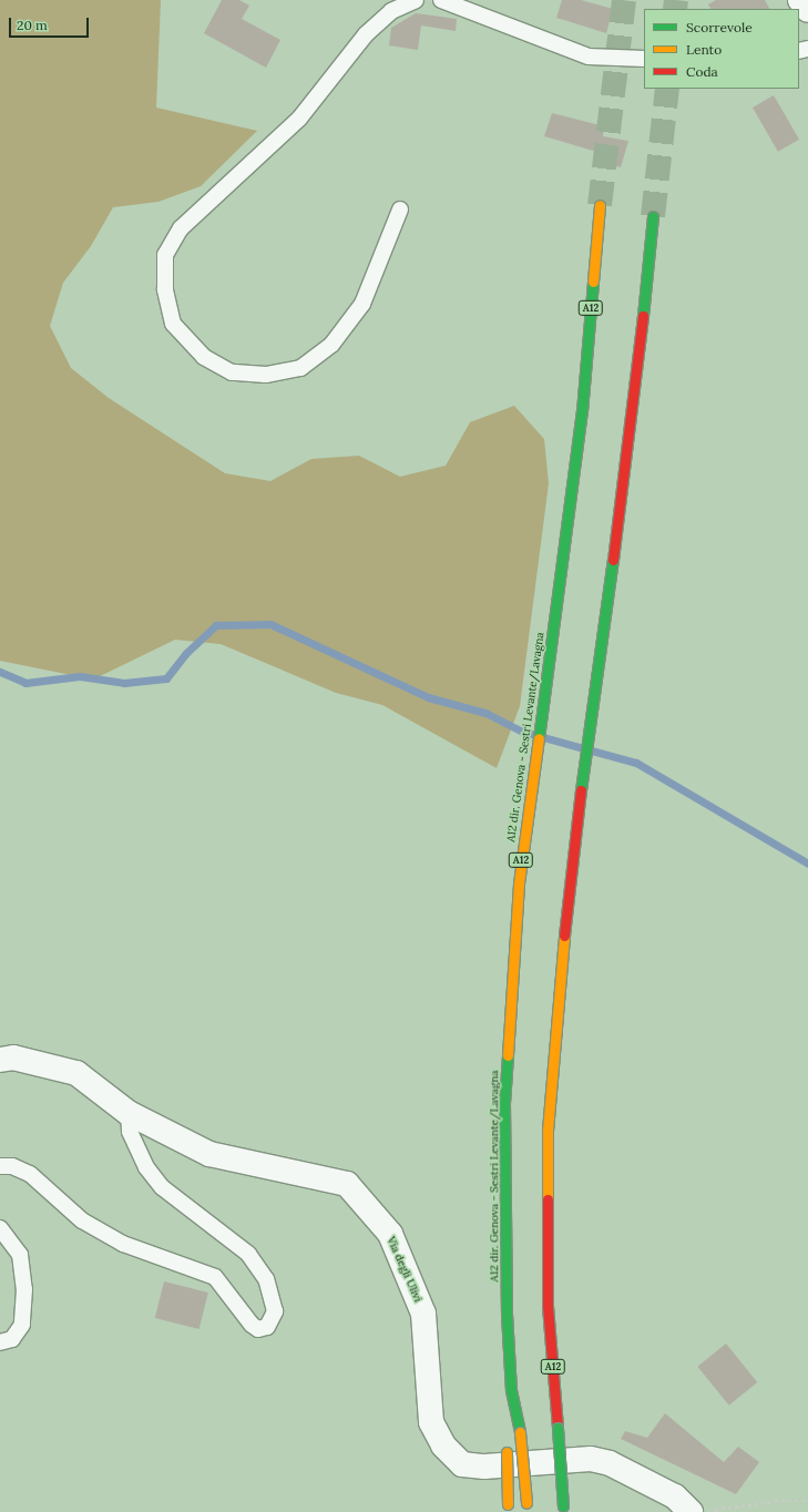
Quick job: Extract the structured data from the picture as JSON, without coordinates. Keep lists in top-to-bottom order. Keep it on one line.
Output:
{"streets":{"highway":["A12","A12 dir. Genova - Sestri Levante/Lavagna"],"street":["Via degli Ulivi"]},"legend":["Scorrevole","Lento","Coda"],"scale_bar":"20 m"}
